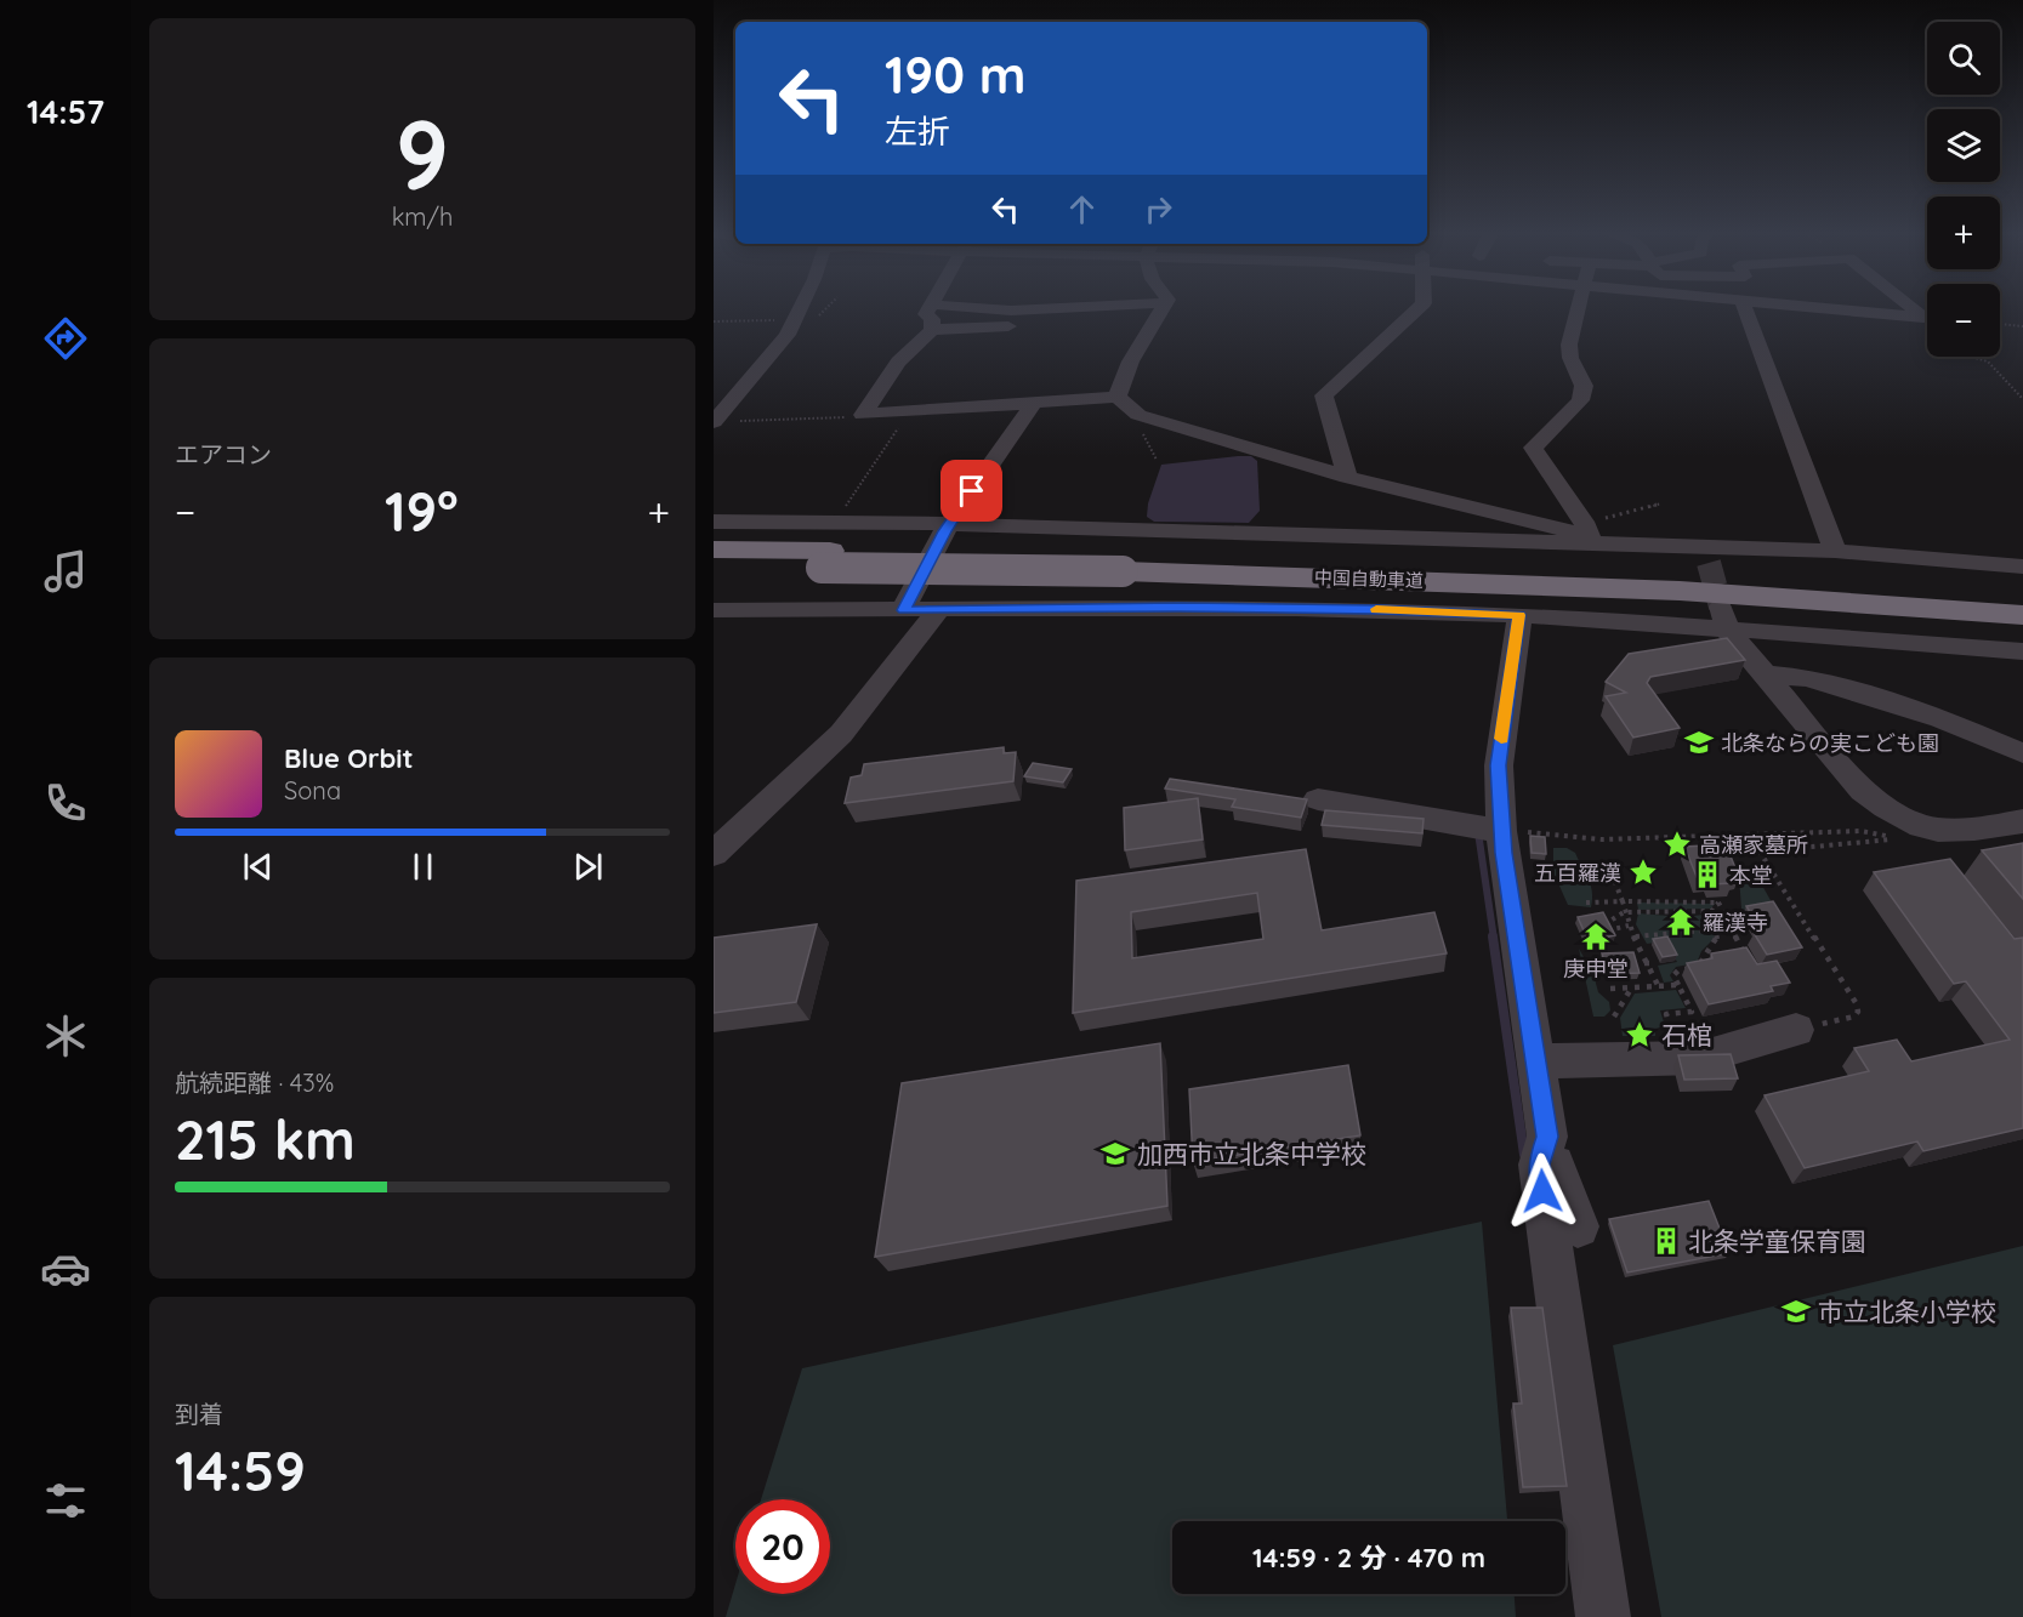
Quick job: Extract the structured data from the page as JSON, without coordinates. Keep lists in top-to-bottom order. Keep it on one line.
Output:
{"streets":{"highway":["中国自動車道"]},"places":{"school or university":["北条ならの実こども園","加西市立北条中学校","市立北条小学校"],"place":["高瀬家墓所","五百羅漢","石棺"],"building":["本堂","北条学童保育園"],"temple":["羅漢寺","庚申堂"]},"page":{"tabs":"14:57","tile":[["9","km/h"],"エアコン",["航続距離 · 43%","215 km"],["到着","14:59"]],"map_buttons":["+","−"],"turn":["190 m","左折"],"heat":["−","19°","+"],"song":["Blue Orbit","Sona"],"limit":"20","trip":"14:59 · 2 分 · 470 m"}}
